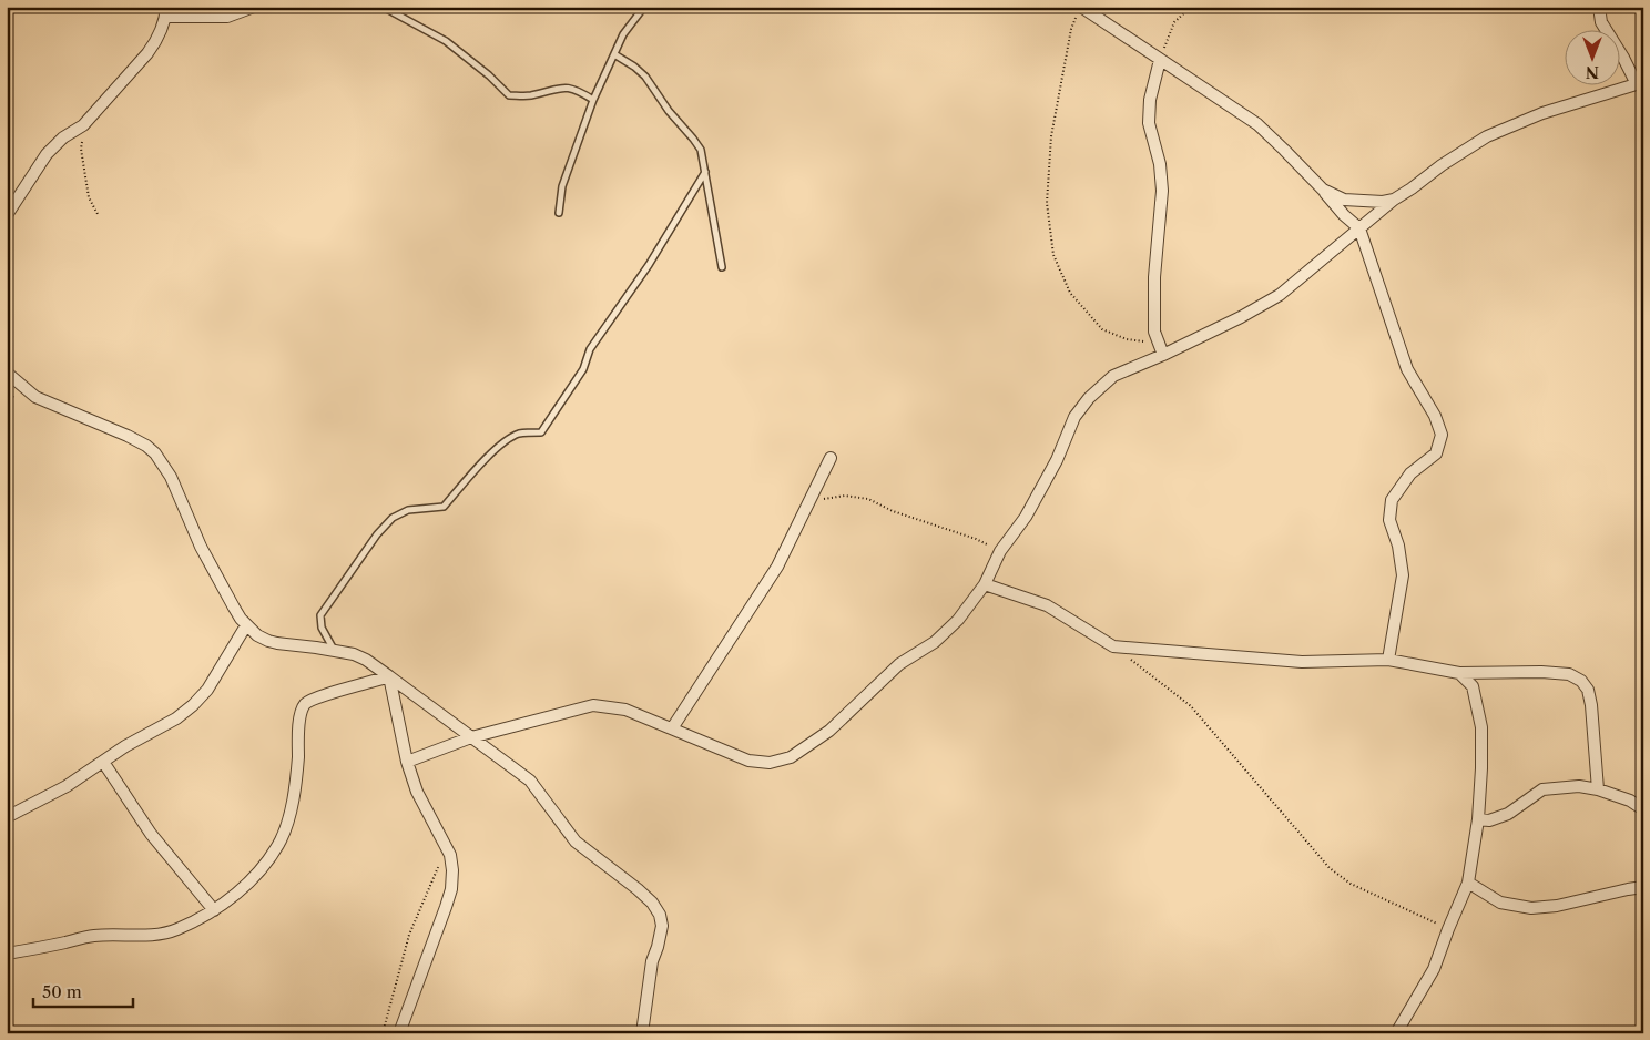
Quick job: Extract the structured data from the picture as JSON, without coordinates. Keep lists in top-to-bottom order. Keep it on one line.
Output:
{"scale_bar":"50 m","north":"bottom"}
